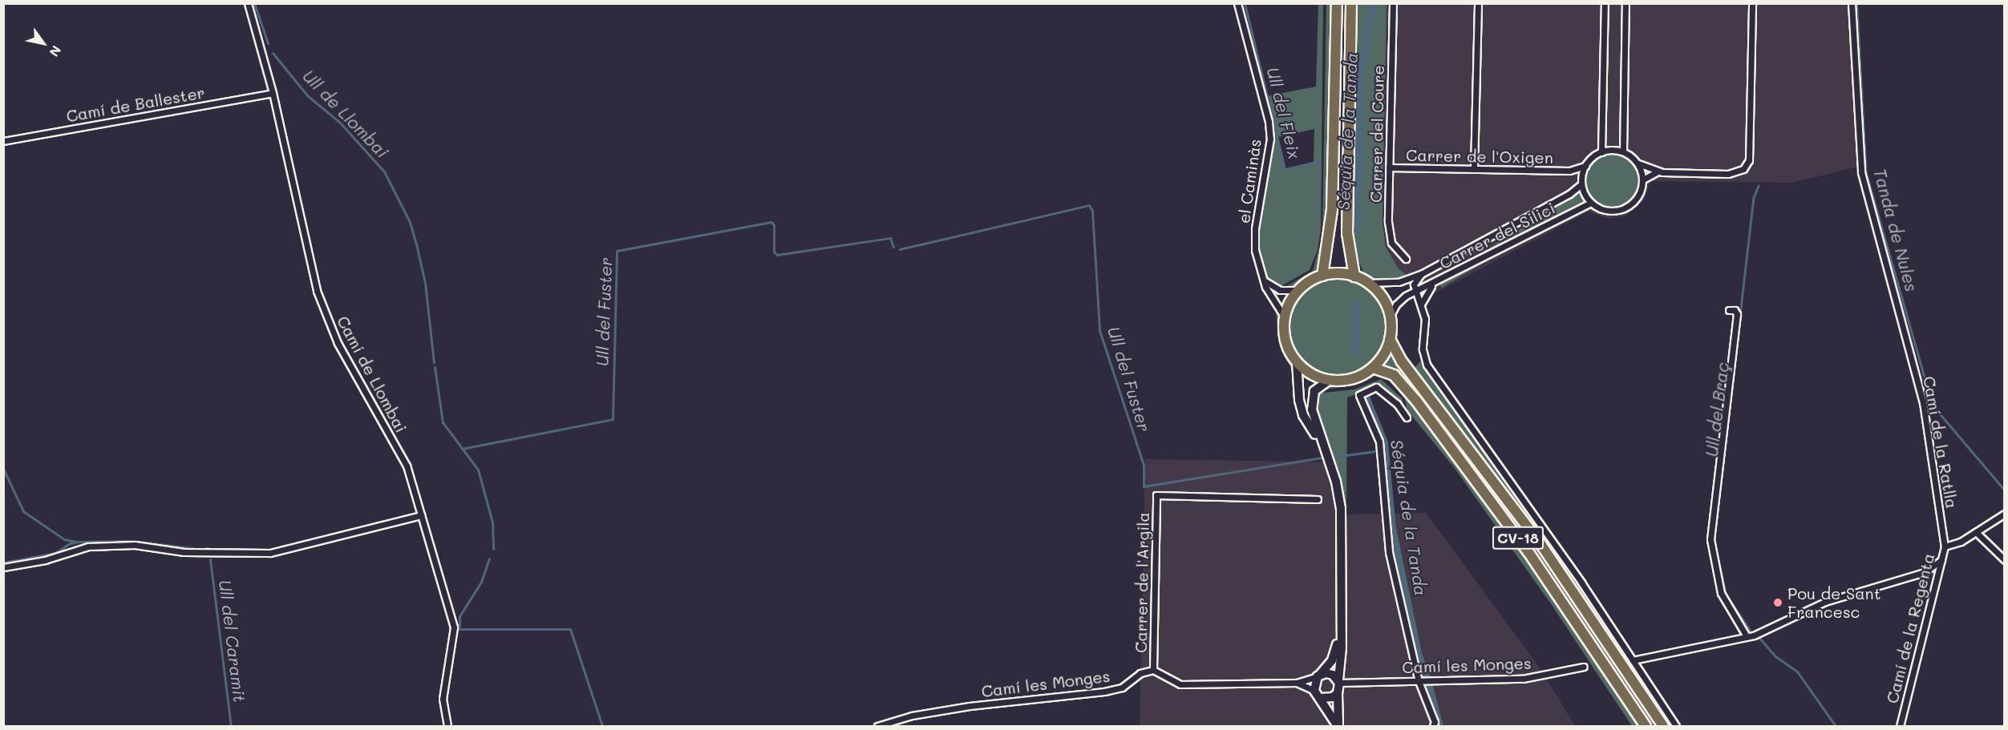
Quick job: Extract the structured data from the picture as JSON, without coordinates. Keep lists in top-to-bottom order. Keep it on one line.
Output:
{"streets":{"main road":["CV-18"],"street":["Camí de Ballester","Carrer del Coure","Carrer de l'Oxigen","el Caminàs","Carrer del Silici","Camí de Llombai","Camí de la Ratlla","Carrer de l'Argila","Camí de la Regenta","Camí les Monges"]},"crossings":[["Camí de Ballester","Camí de Llombai"],["Carrer del Coure","Carrer de l'Oxigen"],["Carrer de l'Oxigen","Carrer del Silici"],["el Caminàs","Carrer del Silici"],["el Caminàs","CV-18"],["Carrer del Silici","CV-18"],["Camí de la Ratlla","Camí de la Regenta"],["Carrer de l'Argila","Camí les Monges"]],"water":["Ull del Fleix","Ull de Llombai","Séquia de la Tanda","Tanda de Nules","Ull del Fuster","Ull del Braç","Ull del Caramit"],"places":["Pou de Sant Francesc"],"north":"bottom right"}
